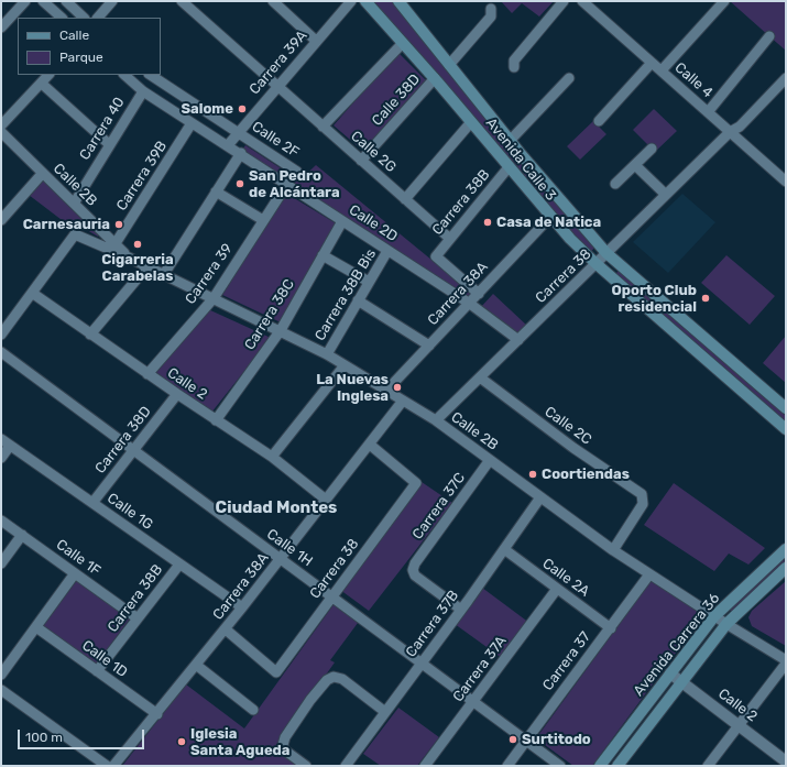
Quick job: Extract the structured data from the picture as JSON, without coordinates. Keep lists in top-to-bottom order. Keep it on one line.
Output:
{"streets":{"main road":["Avenida Calle 3","Avenida Carrera 36"],"street":["Carrera 39A","Calle 4","Calle 38D","Carrera 40","Calle 2F","Calle 2G","Carrera 39B","Calle 2B","Carrera 38B","Calle 2D","Carrera 39","Carrera 38","Carrera 38A","Carrera 38B Bis","Carrera 38C","Calle 2","Calle 2C","Carrera 38D","Carrera 37C","Calle 1G","Calle 1H","Calle 1F","Calle 2A","Carrera 37B","Calle 1D","Carrera 37","Carrera 37A"]},"crossings":[["Carrera 39A","Calle 2F"],["Carrera 39A","Calle 2G"],["Carrera 39A","Calle 2D"],["Calle 4","Carrera 38"],["Calle 38D","Calle 2G"],["Calle 38D","Avenida Calle 3"],["Carrera 40","Calle 2B"],["Carrera 40","Calle 2D"],["Calle 2G","Carrera 38B"],["Avenida Calle 3","Carrera 38B"],["Avenida Calle 3","Carrera 38"],["Avenida Calle 3","Carrera 38A"],["Carrera 39B","Calle 2B"],["Carrera 39B","Calle 2D"],["Calle 2B","Carrera 39"],["Calle 2B","Carrera 38"],["Calle 2B","Carrera 38A"],["Calle 2B","Carrera 38B Bis"],["Calle 2B","Carrera 38C"],["Calle 2B","Calle 2"],["Calle 2B","Calle 2C"],["Calle 2B","Carrera 37C"],["Calle 2B","Carrera 37B"],["Calle 2B","Avenida Carrera 36"],["Calle 2B","Carrera 37"],["Carrera 38B","Carrera 38A"],["Carrera 38B","Calle 1G"],["Carrera 38B","Calle 1F"],["Carrera 38B","Calle 1D"],["Calle 2D","Carrera 39"],["Calle 2D","Carrera 38"],["Calle 2D","Carrera 38A"],["Calle 2D","Carrera 38B Bis"],["Calle 2D","Carrera 38C"],["Carrera 39","Calle 2"],["Carrera 38","Carrera 38A"],["Carrera 38","Calle 2C"],["Carrera 38","Calle 1H"],["Carrera 38A","Calle 2"],["Carrera 38A","Calle 1G"],["Carrera 38A","Calle 1H"],["Carrera 38A","Calle 1D"],["Carrera 38C","Calle 2"],["Calle 2","Carrera 38D"],["Calle 2","Avenida Carrera 36"],["Carrera 38D","Calle 1G"],["Carrera 38D","Calle 1H"],["Carrera 37C","Carrera 37B"],["Calle 1H","Carrera 37B"],["Calle 1H","Carrera 37"],["Calle 1H","Carrera 37A"],["Calle 2A","Carrera 37B"],["Calle 2A","Carrera 37"],["Calle 2A","Carrera 37A"]],"districts":["Ciudad Montes"],"places":["Salome","San Pedro de Alcántara","Casa de Natica","Carnesauria","Cigarreria Carabelas","Oporto Club residencial","La Nuevas Inglesa","Coortiendas","Surtitodo","Iglesia Santa Agueda"],"legend":["Calle","Parque"],"scale_bar":"100 m"}
